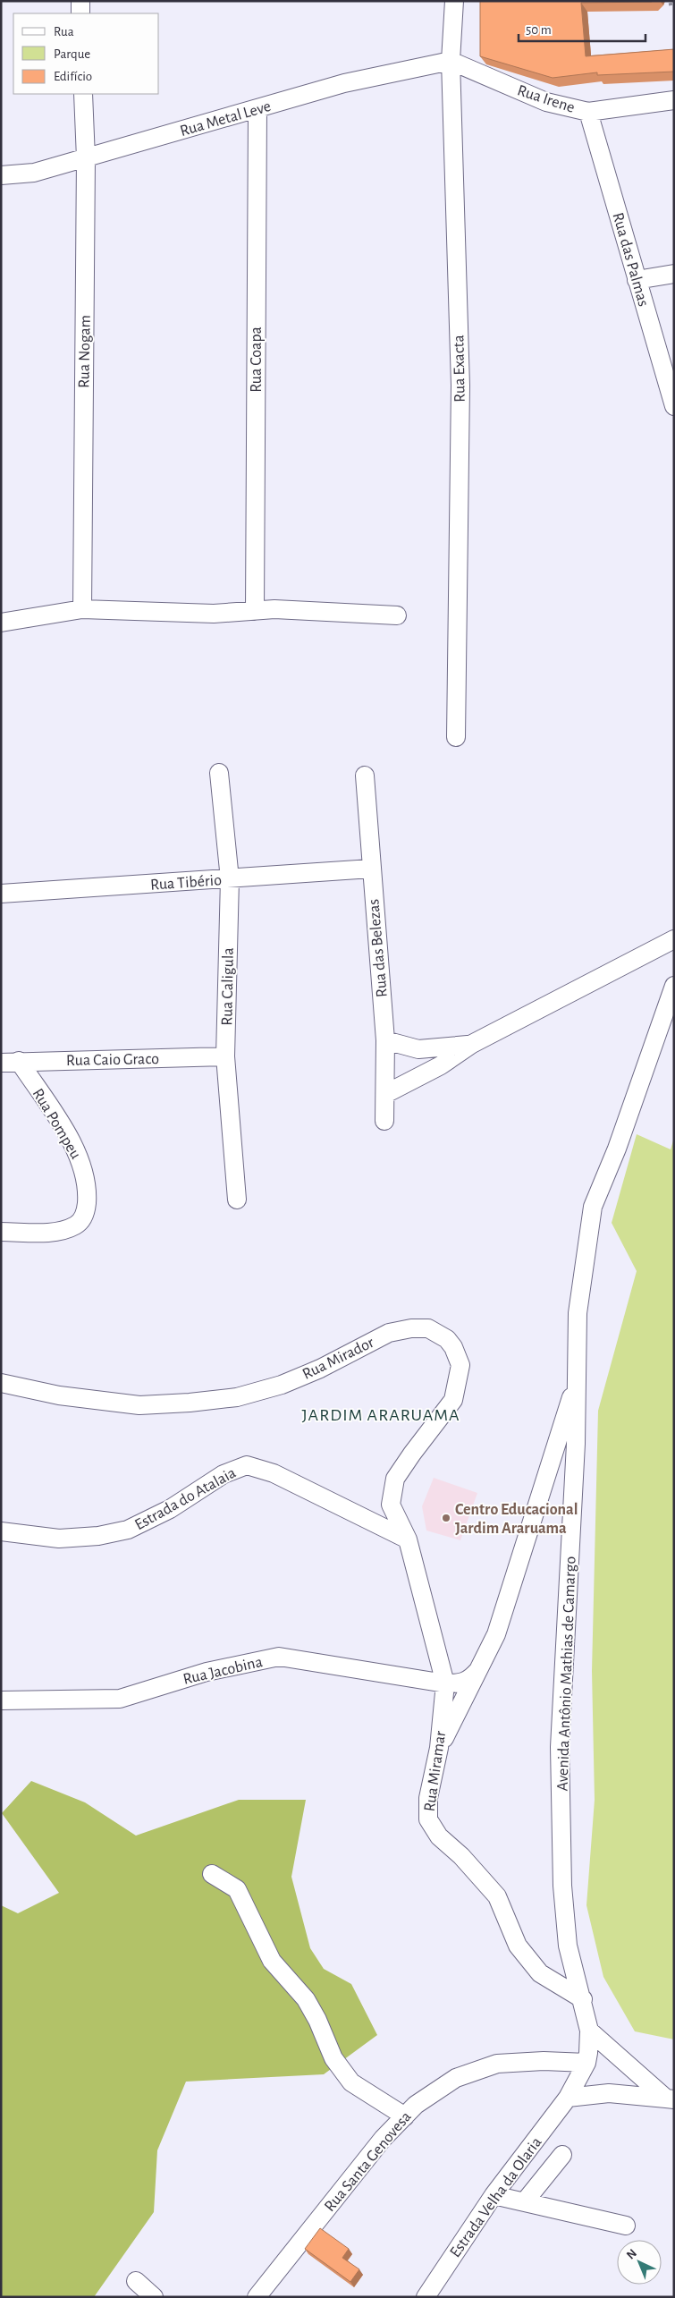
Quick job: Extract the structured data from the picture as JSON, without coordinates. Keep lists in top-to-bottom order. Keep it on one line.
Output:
{"streets":{"street":["Rua Irene","Rua Metal Leve","Rua das Palmas","Rua Nogam","Rua Coapa","Rua Exacta","Rua Tibério","Rua das Belezas","Rua Caligula","Rua Caio Graco","Rua Pompeu","Rua Mirador","Estrada do Atalaia","Rua Jacobina","Avenida Antônio Mathias de Camargo","Rua Miramar","Rua Santa Genovesa","Estrada Velha da Olaria"]},"crossings":[["Rua Irene","Rua Metal Leve"],["Rua Irene","Rua das Palmas"],["Rua Irene","Rua Exacta"],["Rua Metal Leve","Rua Nogam"],["Rua Metal Leve","Rua Coapa"],["Rua Metal Leve","Rua Exacta"],["Rua Tibério","Rua das Belezas"],["Rua Tibério","Rua Caligula"],["Rua Caligula","Rua Caio Graco"],["Rua Caio Graco","Rua Pompeu"],["Rua Mirador","Estrada do Atalaia"],["Rua Mirador","Rua Miramar"],["Estrada do Atalaia","Rua Miramar"],["Rua Jacobina","Rua Miramar"],["Avenida Antônio Mathias de Camargo","Rua Miramar"],["Rua Santa Genovesa","Estrada Velha da Olaria"]],"districts":["JARDIM ARARUAMA"],"places":["Centro Educacional Jardim Araruama"],"legend":["Rua","Parque","Edifício"],"scale_bar":"50 m","north":"top left"}
